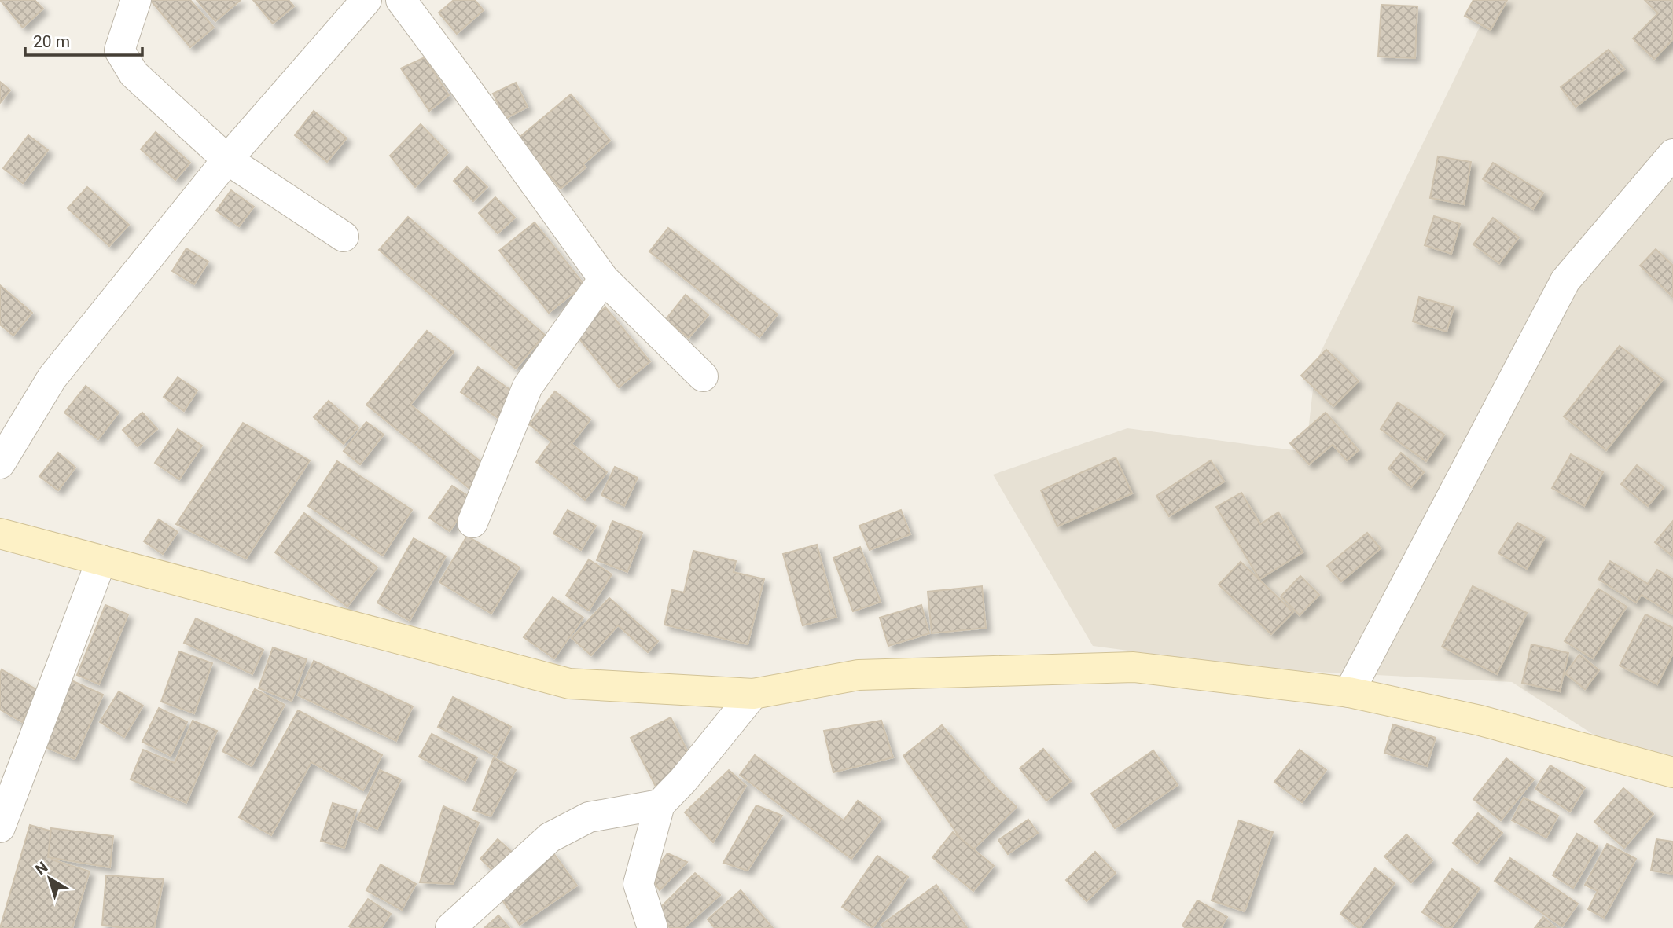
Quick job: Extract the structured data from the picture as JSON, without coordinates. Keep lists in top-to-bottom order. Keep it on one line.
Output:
{"scale_bar":"20 m","north":"top left"}
